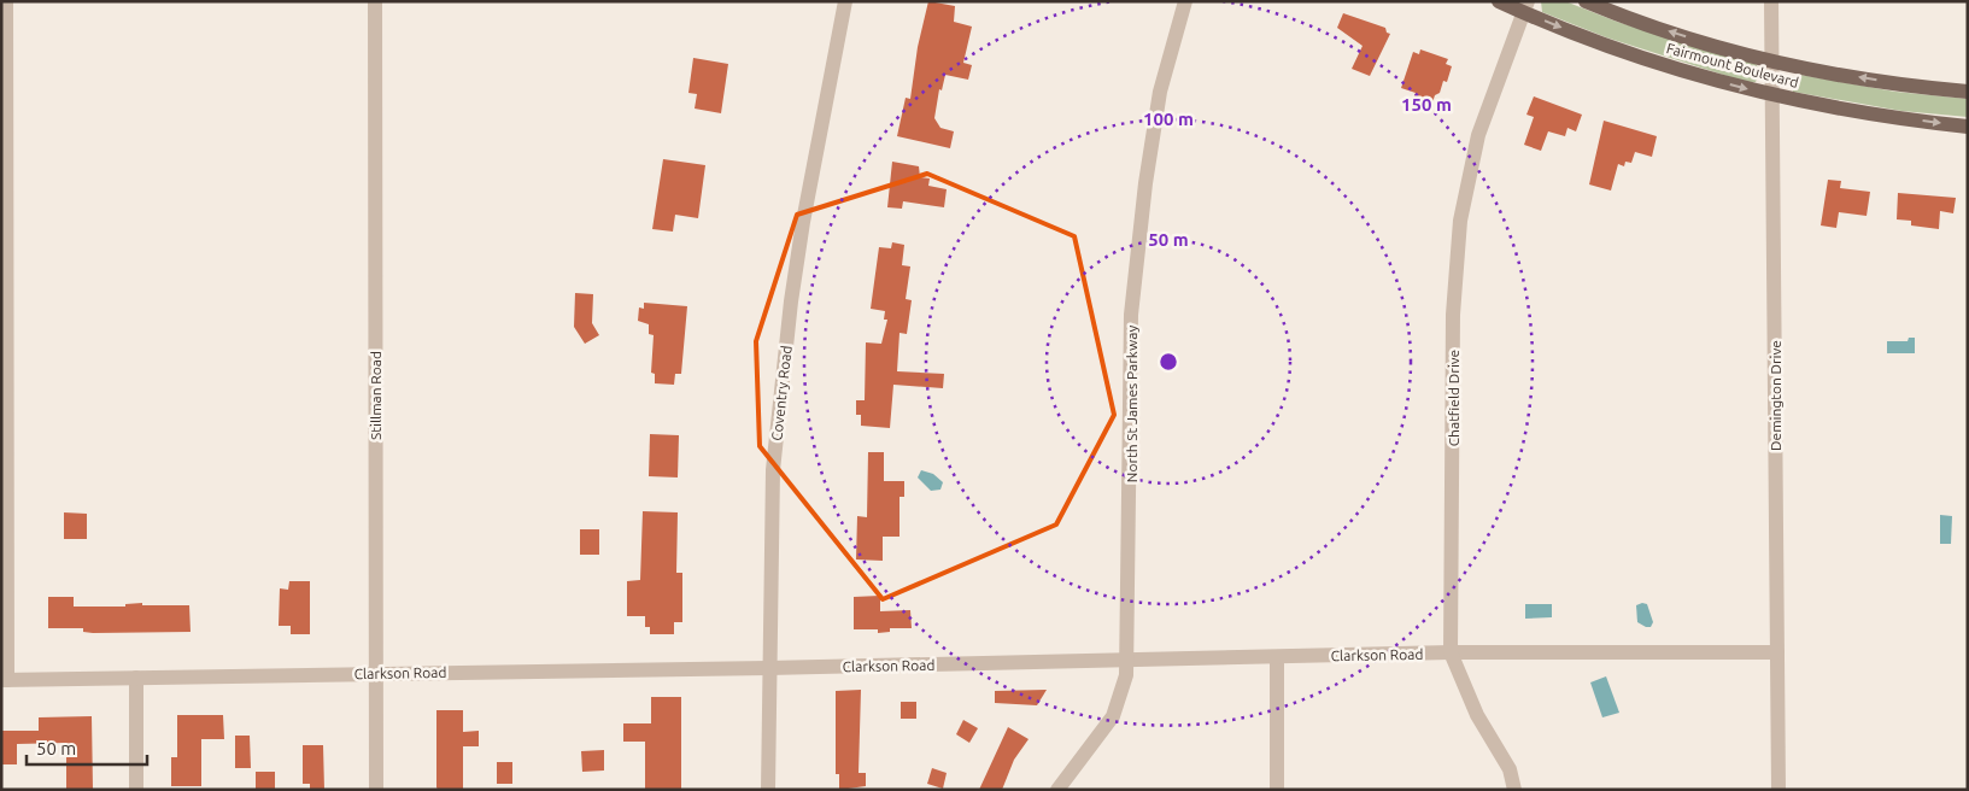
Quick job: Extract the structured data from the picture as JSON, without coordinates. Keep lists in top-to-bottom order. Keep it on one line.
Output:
{"streets":{"main road":["Fairmount Boulevard"],"street":["Coventry Road","Stillman Road","Demington Drive","Chatfield Drive","North St James Parkway","Clarkson Road"]},"crossings":[["Fairmount Boulevard","Demington Drive"],["Fairmount Boulevard","Chatfield Drive"],["Coventry Road","Clarkson Road"],["Stillman Road","Clarkson Road"],["Demington Drive","Clarkson Road"],["Chatfield Drive","Clarkson Road"],["North St James Parkway","Clarkson Road"]],"scale_bar":"50 m","rings":["150 m","100 m","50 m"]}
